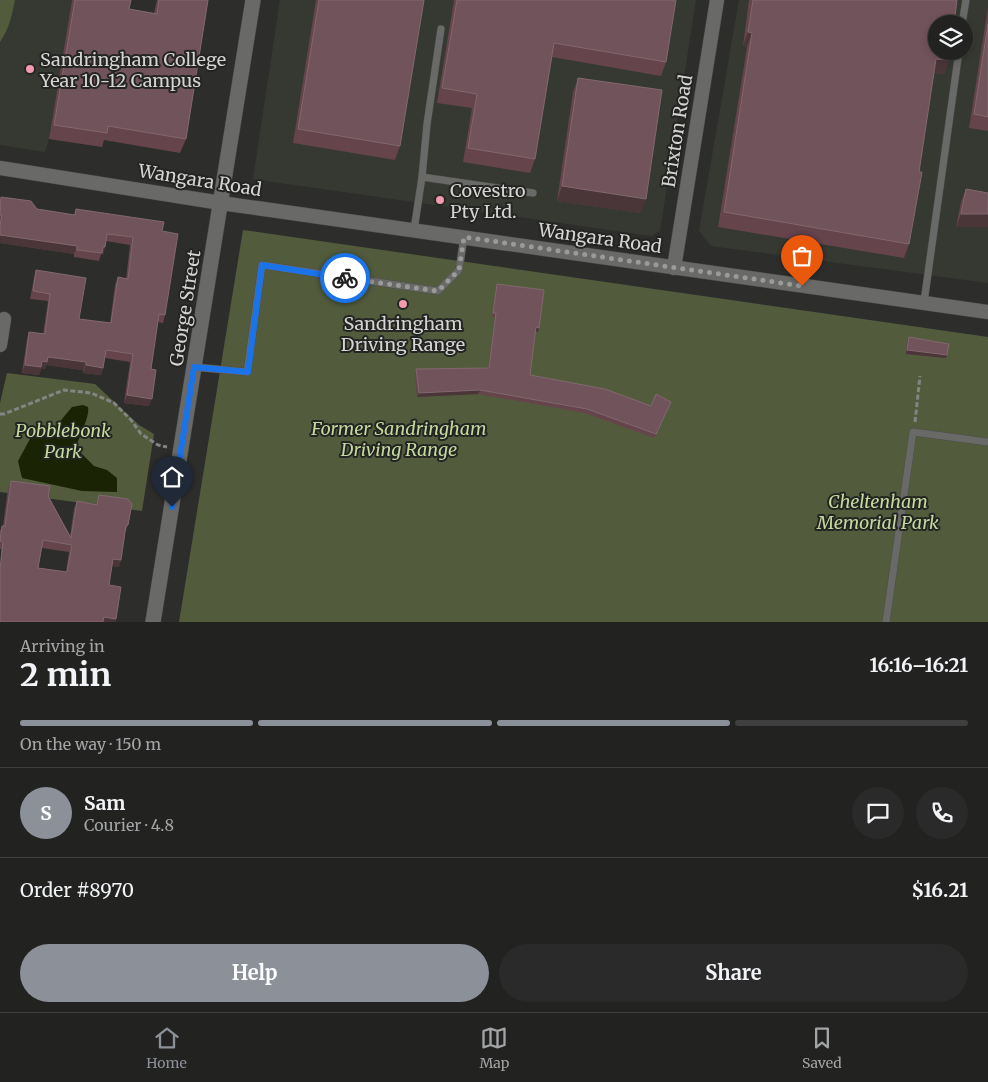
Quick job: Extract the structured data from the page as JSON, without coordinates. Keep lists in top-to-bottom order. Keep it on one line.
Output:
{"streets":{"street":["Brixton Road","Wangara Road","George Street"]},"crossings":[["Brixton Road","Wangara Road"],["Wangara Road","George Street"]],"parks":["Former Sandringham Driving Range","Pobblebonk Park","Cheltenham Memorial Park"],"places":["Sandringham College Year 10-12 Campus","Covestro Pty Ltd.","Sandringham Driving Range"],"page":{"heading":["2 min","Arriving in","16:16–16:21"],"panel":["Sam","Courier · 4.8","Order #8970","$16.21"],"bar":"On the way · 150 m","round":"S","buttons":["Help","Share"],"tabs":["Home","Map","Saved"]}}
